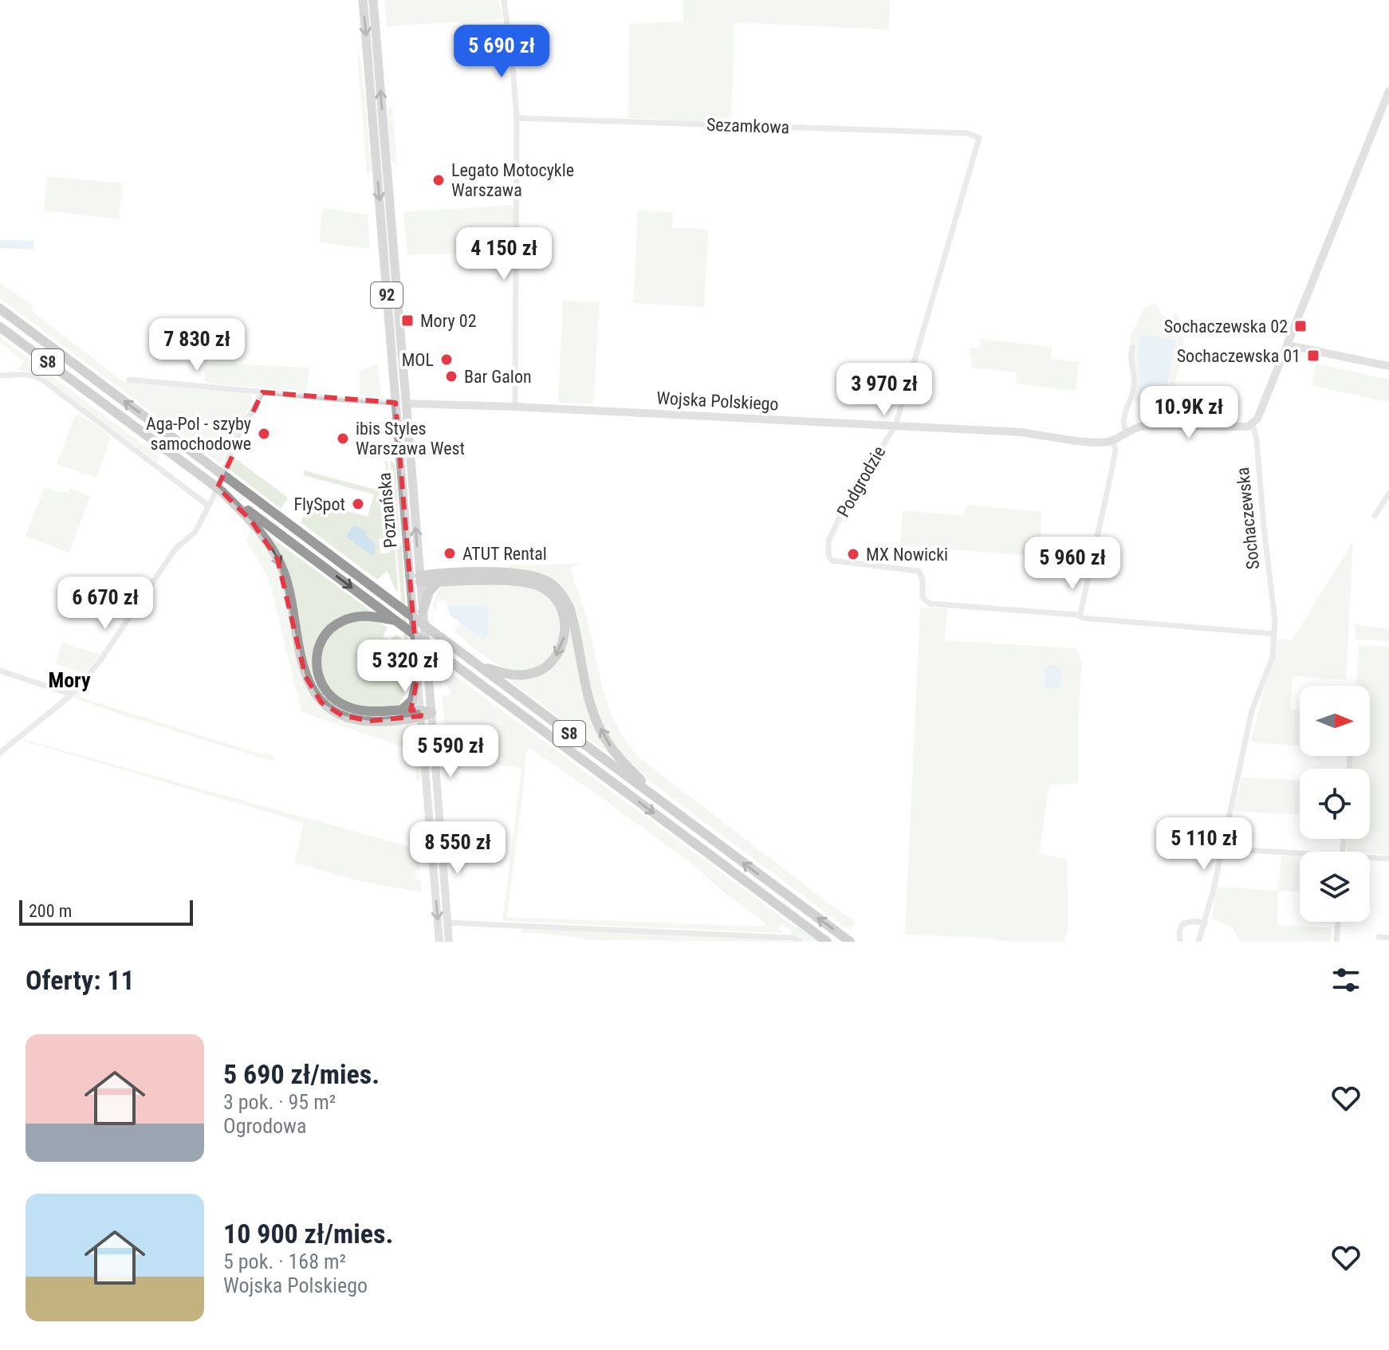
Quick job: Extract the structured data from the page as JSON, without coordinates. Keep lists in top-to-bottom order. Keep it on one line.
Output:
{"streets":{"highway":["S8"],"main road":["92","Poznańska"],"street":["Sezamkowa","Wojska Polskiego","Podgrodzie","Sochaczewska"]},"crossings":[["Sezamkowa","Podgrodzie"],["Wojska Polskiego","Podgrodzie"],["Wojska Polskiego","Poznańska"]],"districts":["Mory"],"places":{"other":["Legato Motocykle Warszawa","MOL","Bar Galon","Aga-Pol - szyby samochodowe","ibis Styles Warszawa West","FlySpot","ATUT Rental","MX Nowicki"],"transit":["Mory 02","Sochaczewska 02","Sochaczewska 01"]},"scale_bar":"200 m","north":"right","page":{"price":["5 690 zł","4 150 zł","7 830 zł","3 970 zł","10.9K zł","5 960 zł","6 670 zł","5 320 zł","5 590 zł","5 110 zł","8 550 zł"],"scale":"200 m","heading":"Oferty: 11","list":[{"name":"5 690 zł/mies.","note":"3 pok. · 95 m² · Ogrodowa"},{"name":"10 900 zł/mies.","note":"5 pok. · 168 m² · Wojska Polskiego"}]}}
